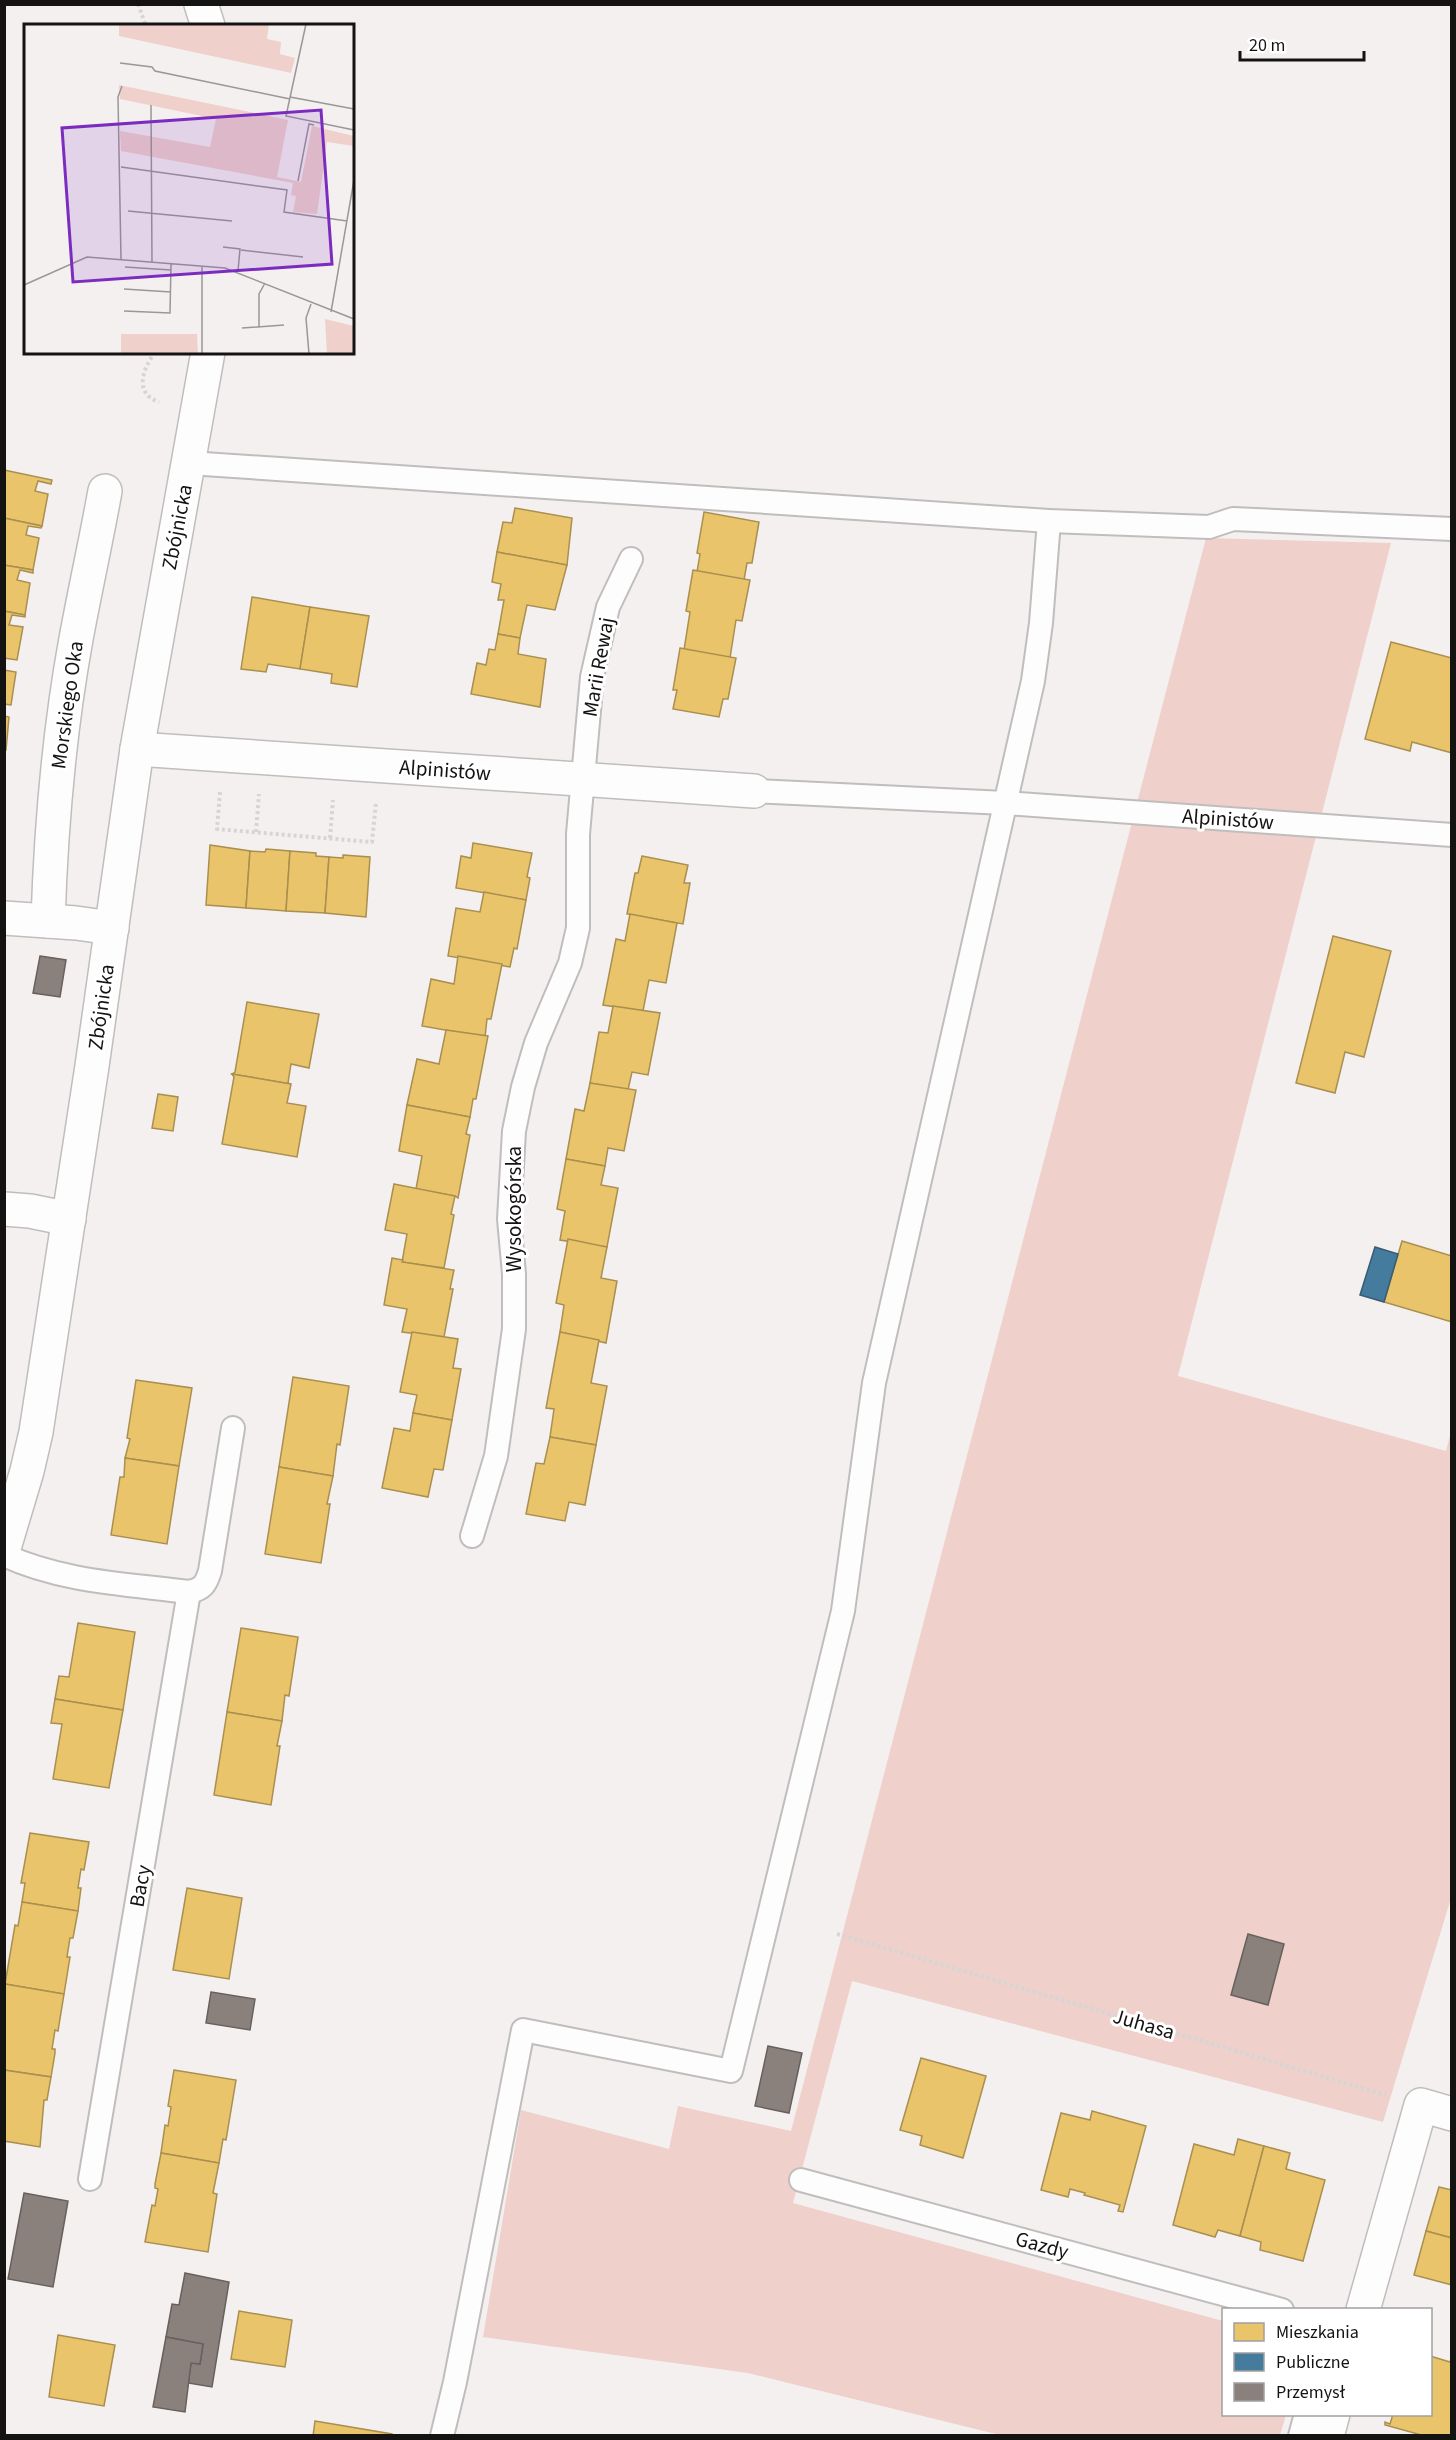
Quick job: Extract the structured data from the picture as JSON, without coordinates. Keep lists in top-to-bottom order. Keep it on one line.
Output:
{"streets":{"street":["Zbójnicka","Morskiego Oka","Alpinistów"],"lane":["Marii Rewaj","Wysokogórska","Bacy","Gazdy"],"path":["Juhasa"]},"crossings":[["Zbójnicka","Alpinistów"],["Marii Rewaj","Alpinistów"],["Marii Rewaj","Wysokogórska"],["Alpinistów","Wysokogórska"]],"legend":["Mieszkania","Publiczne","Przemysł"],"scale_bar":"20 m"}
